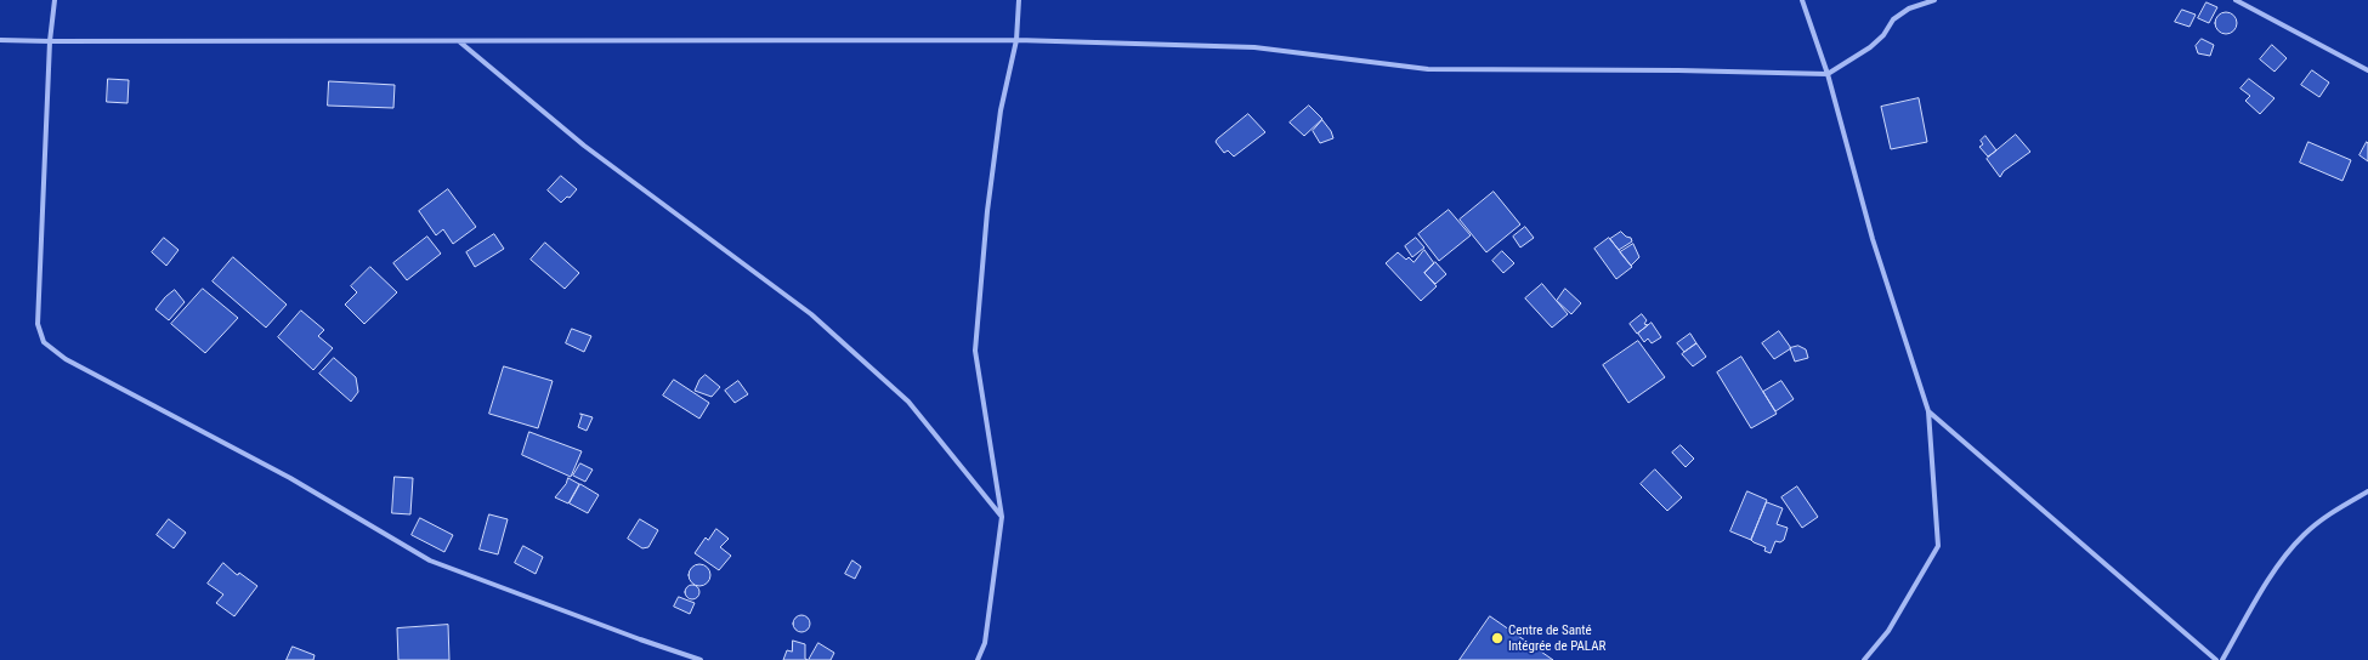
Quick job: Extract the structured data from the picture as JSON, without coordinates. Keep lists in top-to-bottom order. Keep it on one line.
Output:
{"places":["Centre de Santé Intégrée de PALAR"]}
